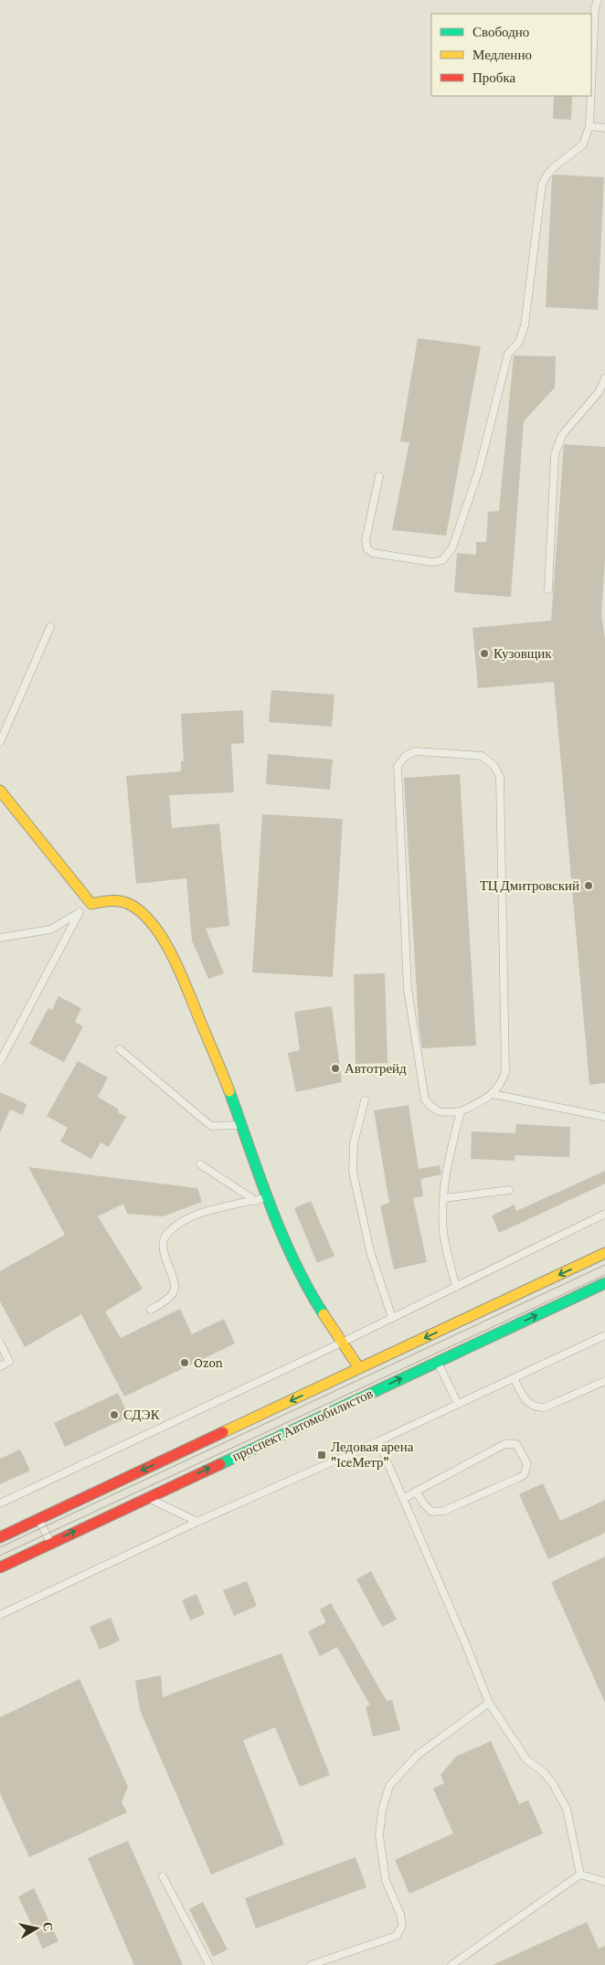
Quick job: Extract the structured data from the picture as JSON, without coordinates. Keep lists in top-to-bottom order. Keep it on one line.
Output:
{"streets":{"main road":["проспект Автомобилистов"]},"places":{"other":["Кузовщик","ТЦ Дмитровский","Автотрейд","Ozon","СДЭК"],"transit":["Ледовая арена \"IceМетр\""]},"legend":["Свободно","Медленно","Пробка"],"north":"right"}
